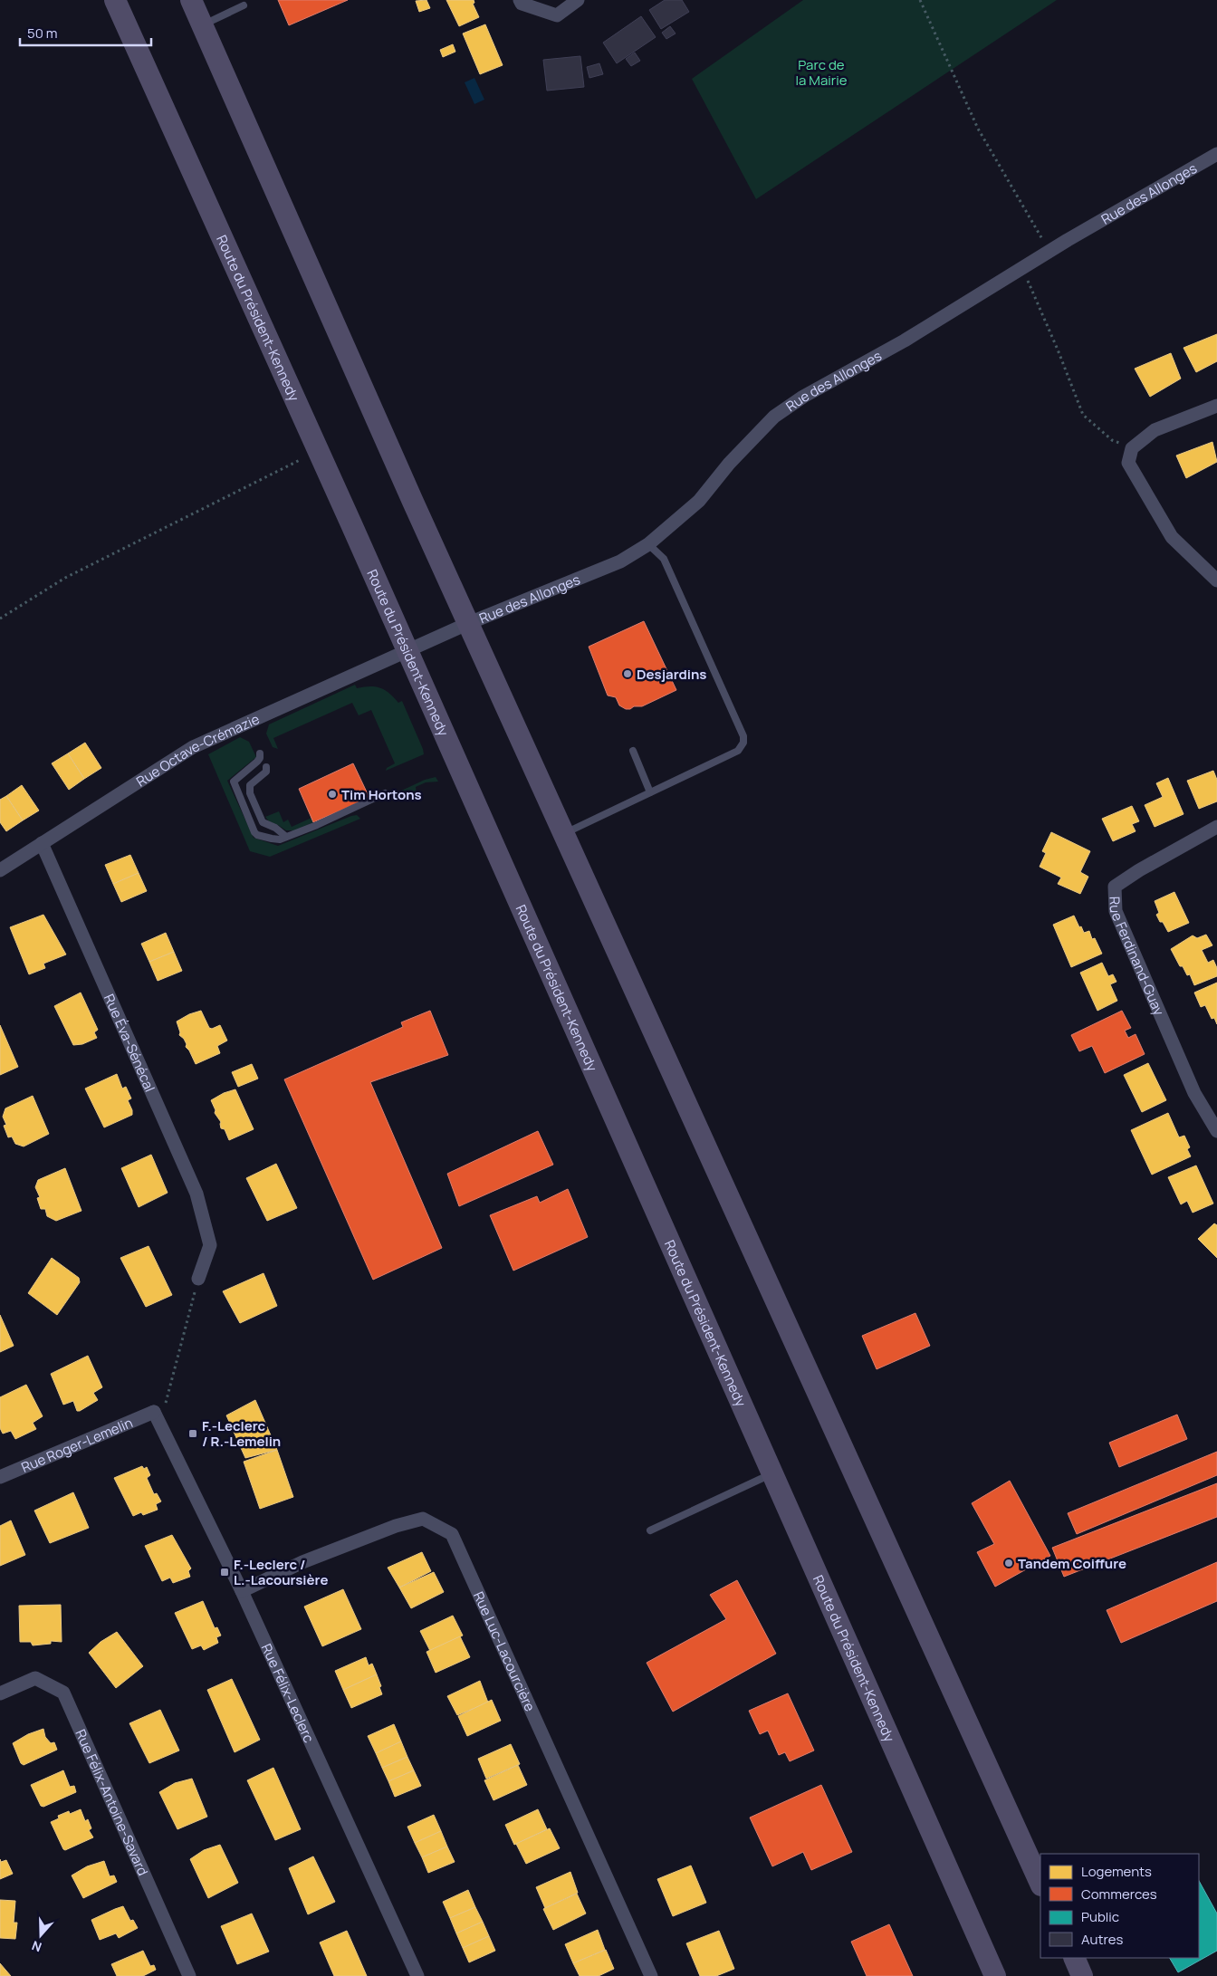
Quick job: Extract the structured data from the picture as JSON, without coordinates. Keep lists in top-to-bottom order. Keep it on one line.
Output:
{"streets":{"main road":["Route du Président-Kennedy"],"street":["Rue des Allonges","Rue Octave-Crémazie","Rue Ferdinand-Guay","Rue Éva-Sénécal","Rue Roger-Lemelin","Rue Luc-Lacourcière","Rue Félix-Leclerc","Rue Félix-Antoine-Savard"]},"crossings":[["Rue des Allonges","Route du Président-Kennedy"],["Rue des Allonges","Rue Octave-Crémazie"],["Route du Président-Kennedy","Rue Octave-Crémazie"],["Rue Octave-Crémazie","Rue Éva-Sénécal"],["Rue Roger-Lemelin","Rue Félix-Leclerc"],["Rue Luc-Lacourcière","Rue Félix-Leclerc"]],"parks":["Parc de la Mairie"],"places":{"other":["Desjardins","Tim Hortons","Tandem Coiffure"],"transit":["F.-Leclerc / R.-Lemelin","F.-Leclerc / L.-Lacoursière"]},"legend":["Logements","Commerces","Public","Autres"],"scale_bar":"50 m","north":"bottom"}
